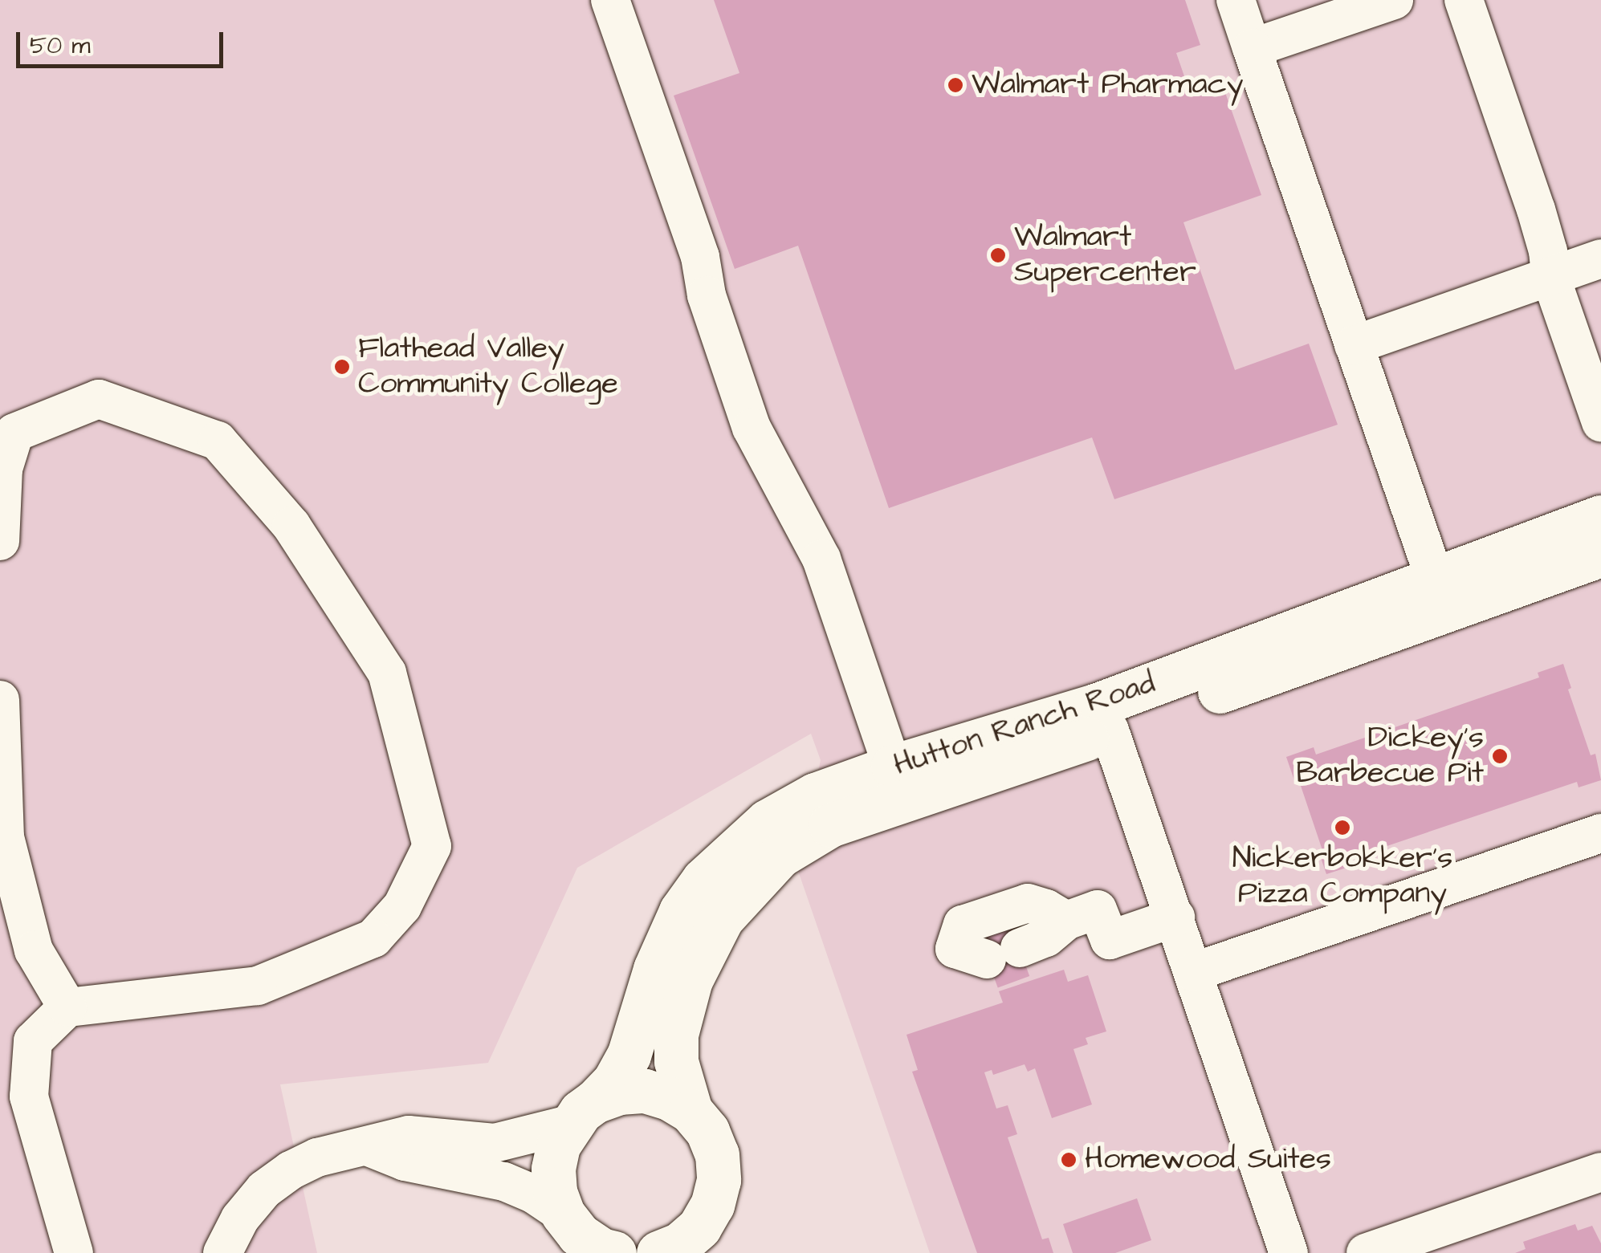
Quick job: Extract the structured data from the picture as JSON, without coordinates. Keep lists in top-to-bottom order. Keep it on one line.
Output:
{"streets":{"main road":["Hutton Ranch Road"]},"places":["Walmart Pharmacy","Walmart Supercenter","Flathead Valley Community College","Dickey's Barbecue Pit","Nickerbokker's Pizza Company","Homewood Suites"],"scale_bar":"50 m"}
